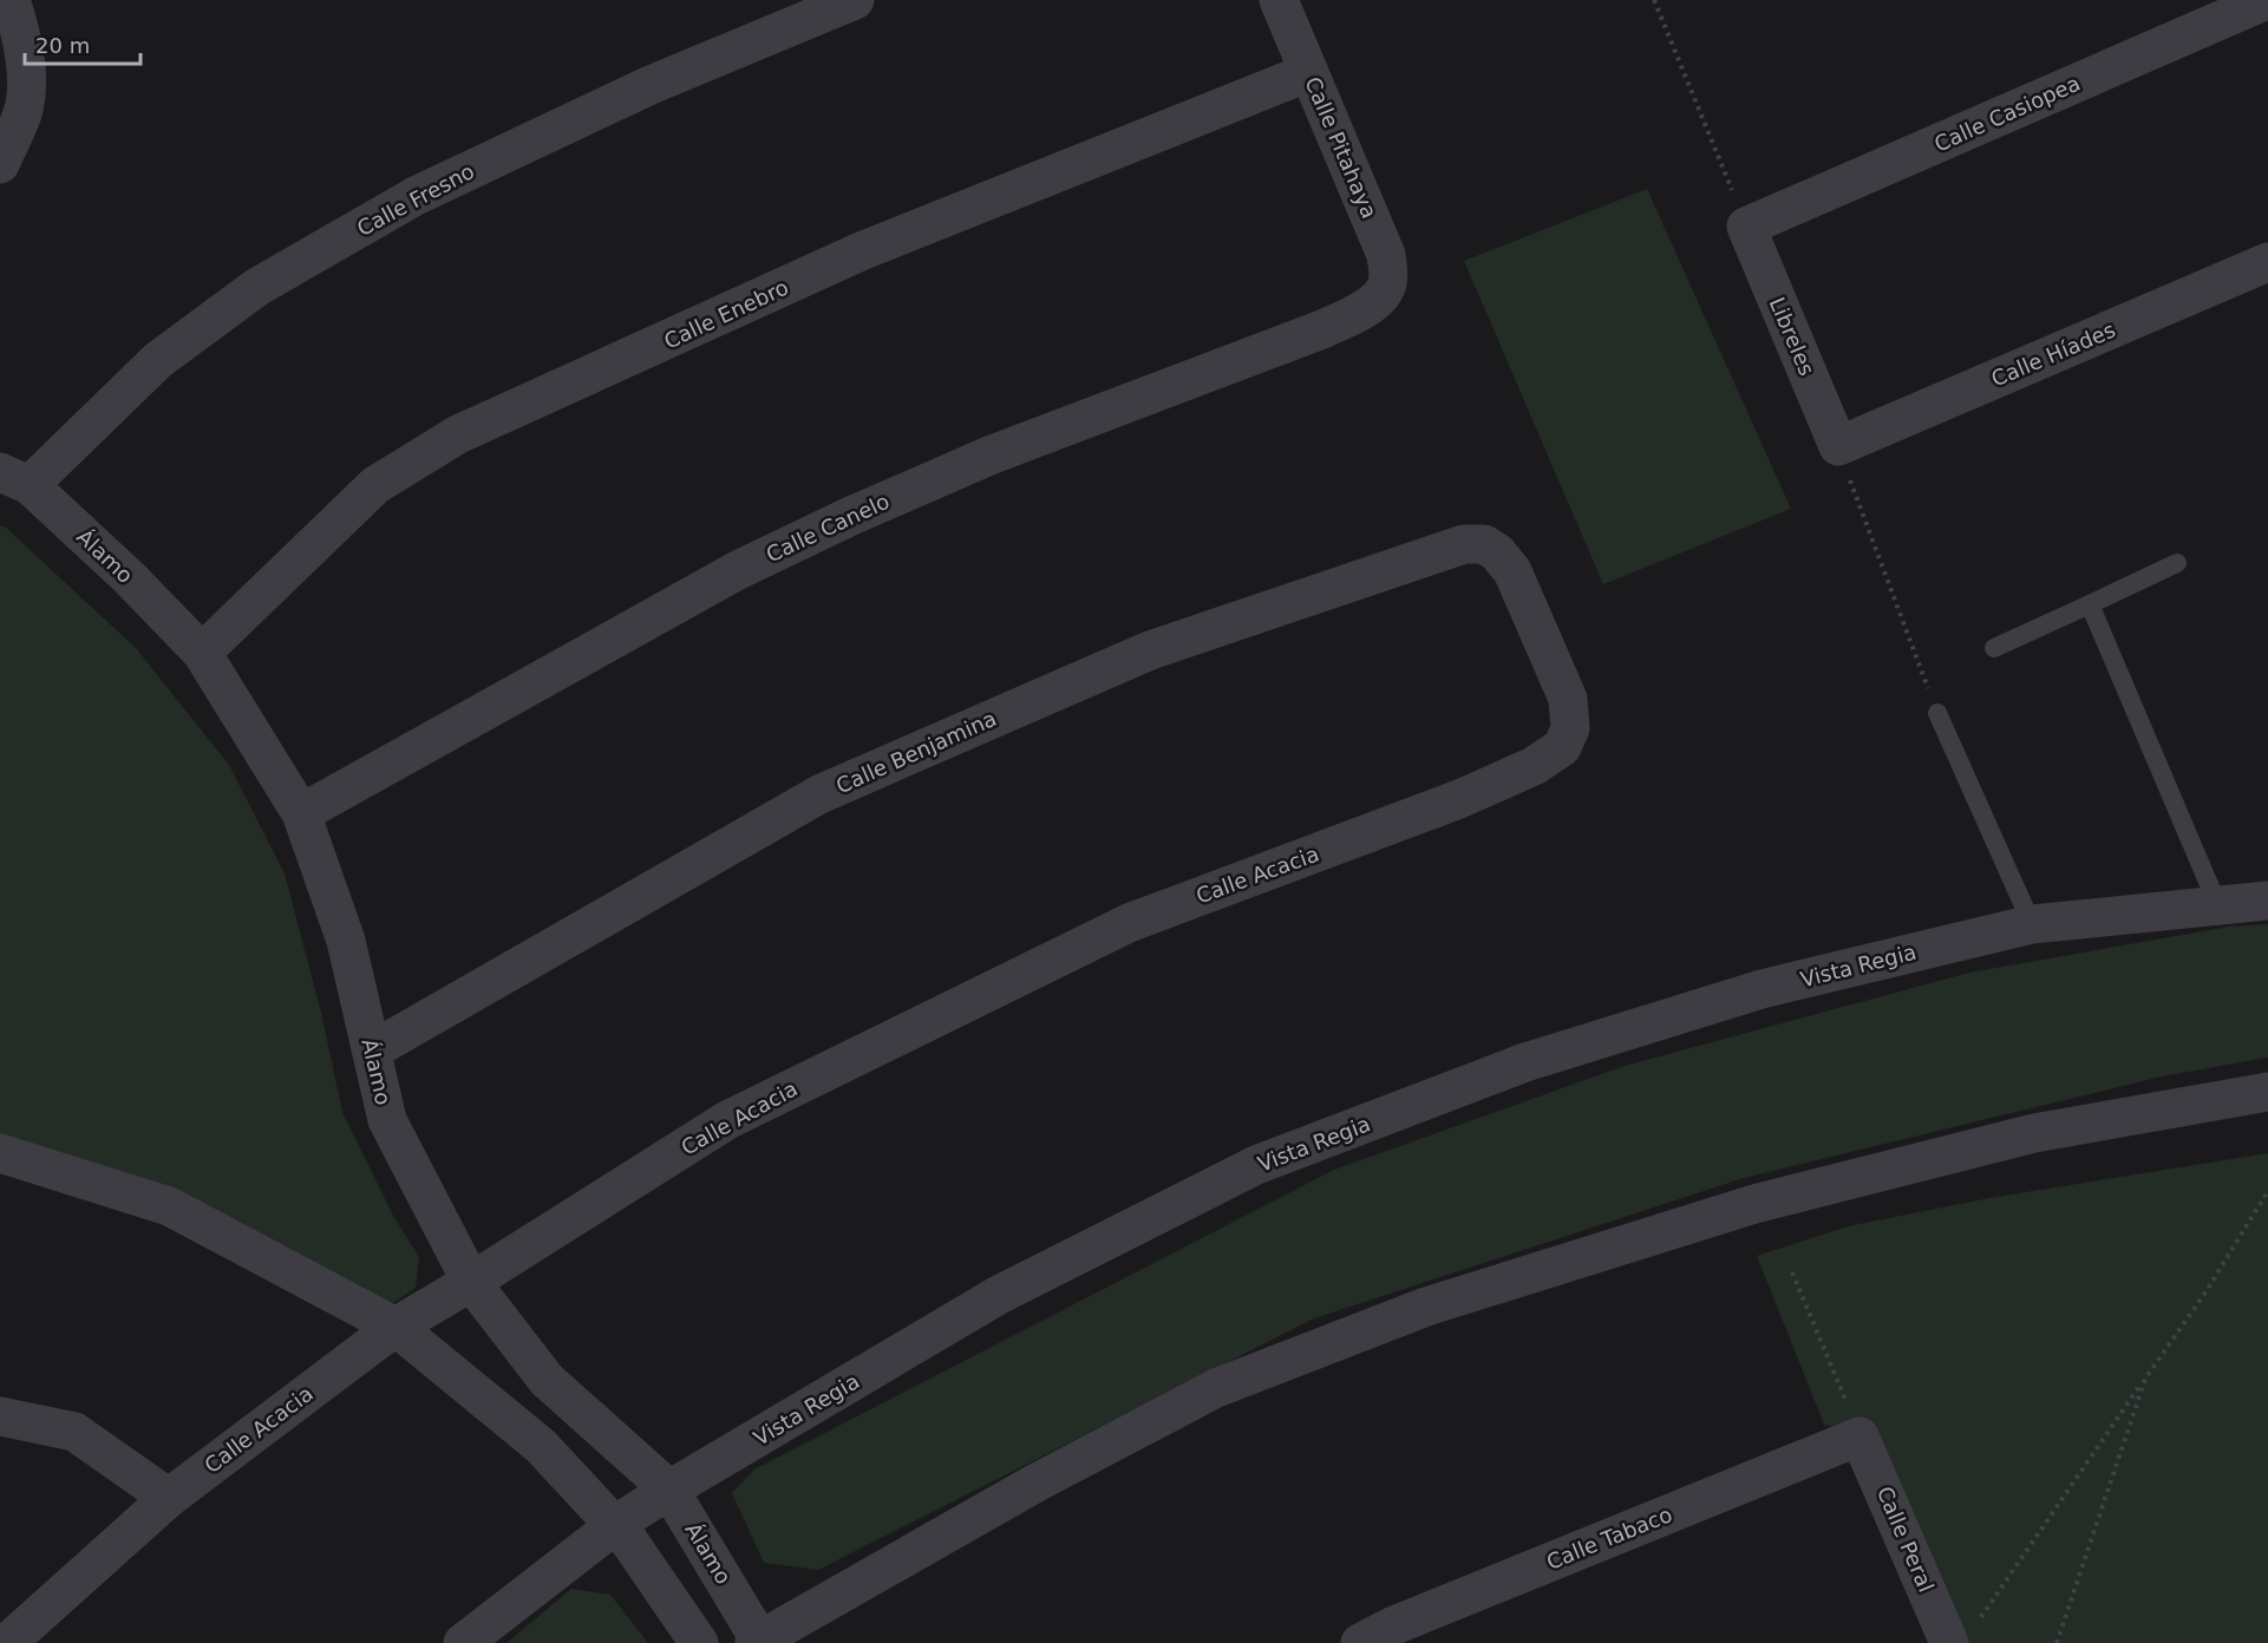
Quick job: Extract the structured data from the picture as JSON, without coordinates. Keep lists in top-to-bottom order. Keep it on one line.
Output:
{"streets":{"street":["Calle Casiopea","Calle Pitahaya","Calle Fresno","Calle Enebro","Libreles","Calle Híades","Calle Canelo","Álamo","Calle Benjamina","Calle Acacia","Vista Regia","Calle Tabaco","Calle Peral"]},"crossings":[["Calle Casiopea","Libreles"],["Calle Pitahaya","Calle Enebro"],["Calle Pitahaya","Calle Canelo"],["Calle Fresno","Álamo"],["Calle Enebro","Álamo"],["Libreles","Calle Híades"],["Calle Canelo","Álamo"],["Álamo","Calle Benjamina"],["Álamo","Calle Acacia"],["Álamo","Vista Regia"],["Calle Benjamina","Calle Acacia"],["Calle Tabaco","Calle Peral"]],"scale_bar":"20 m"}
